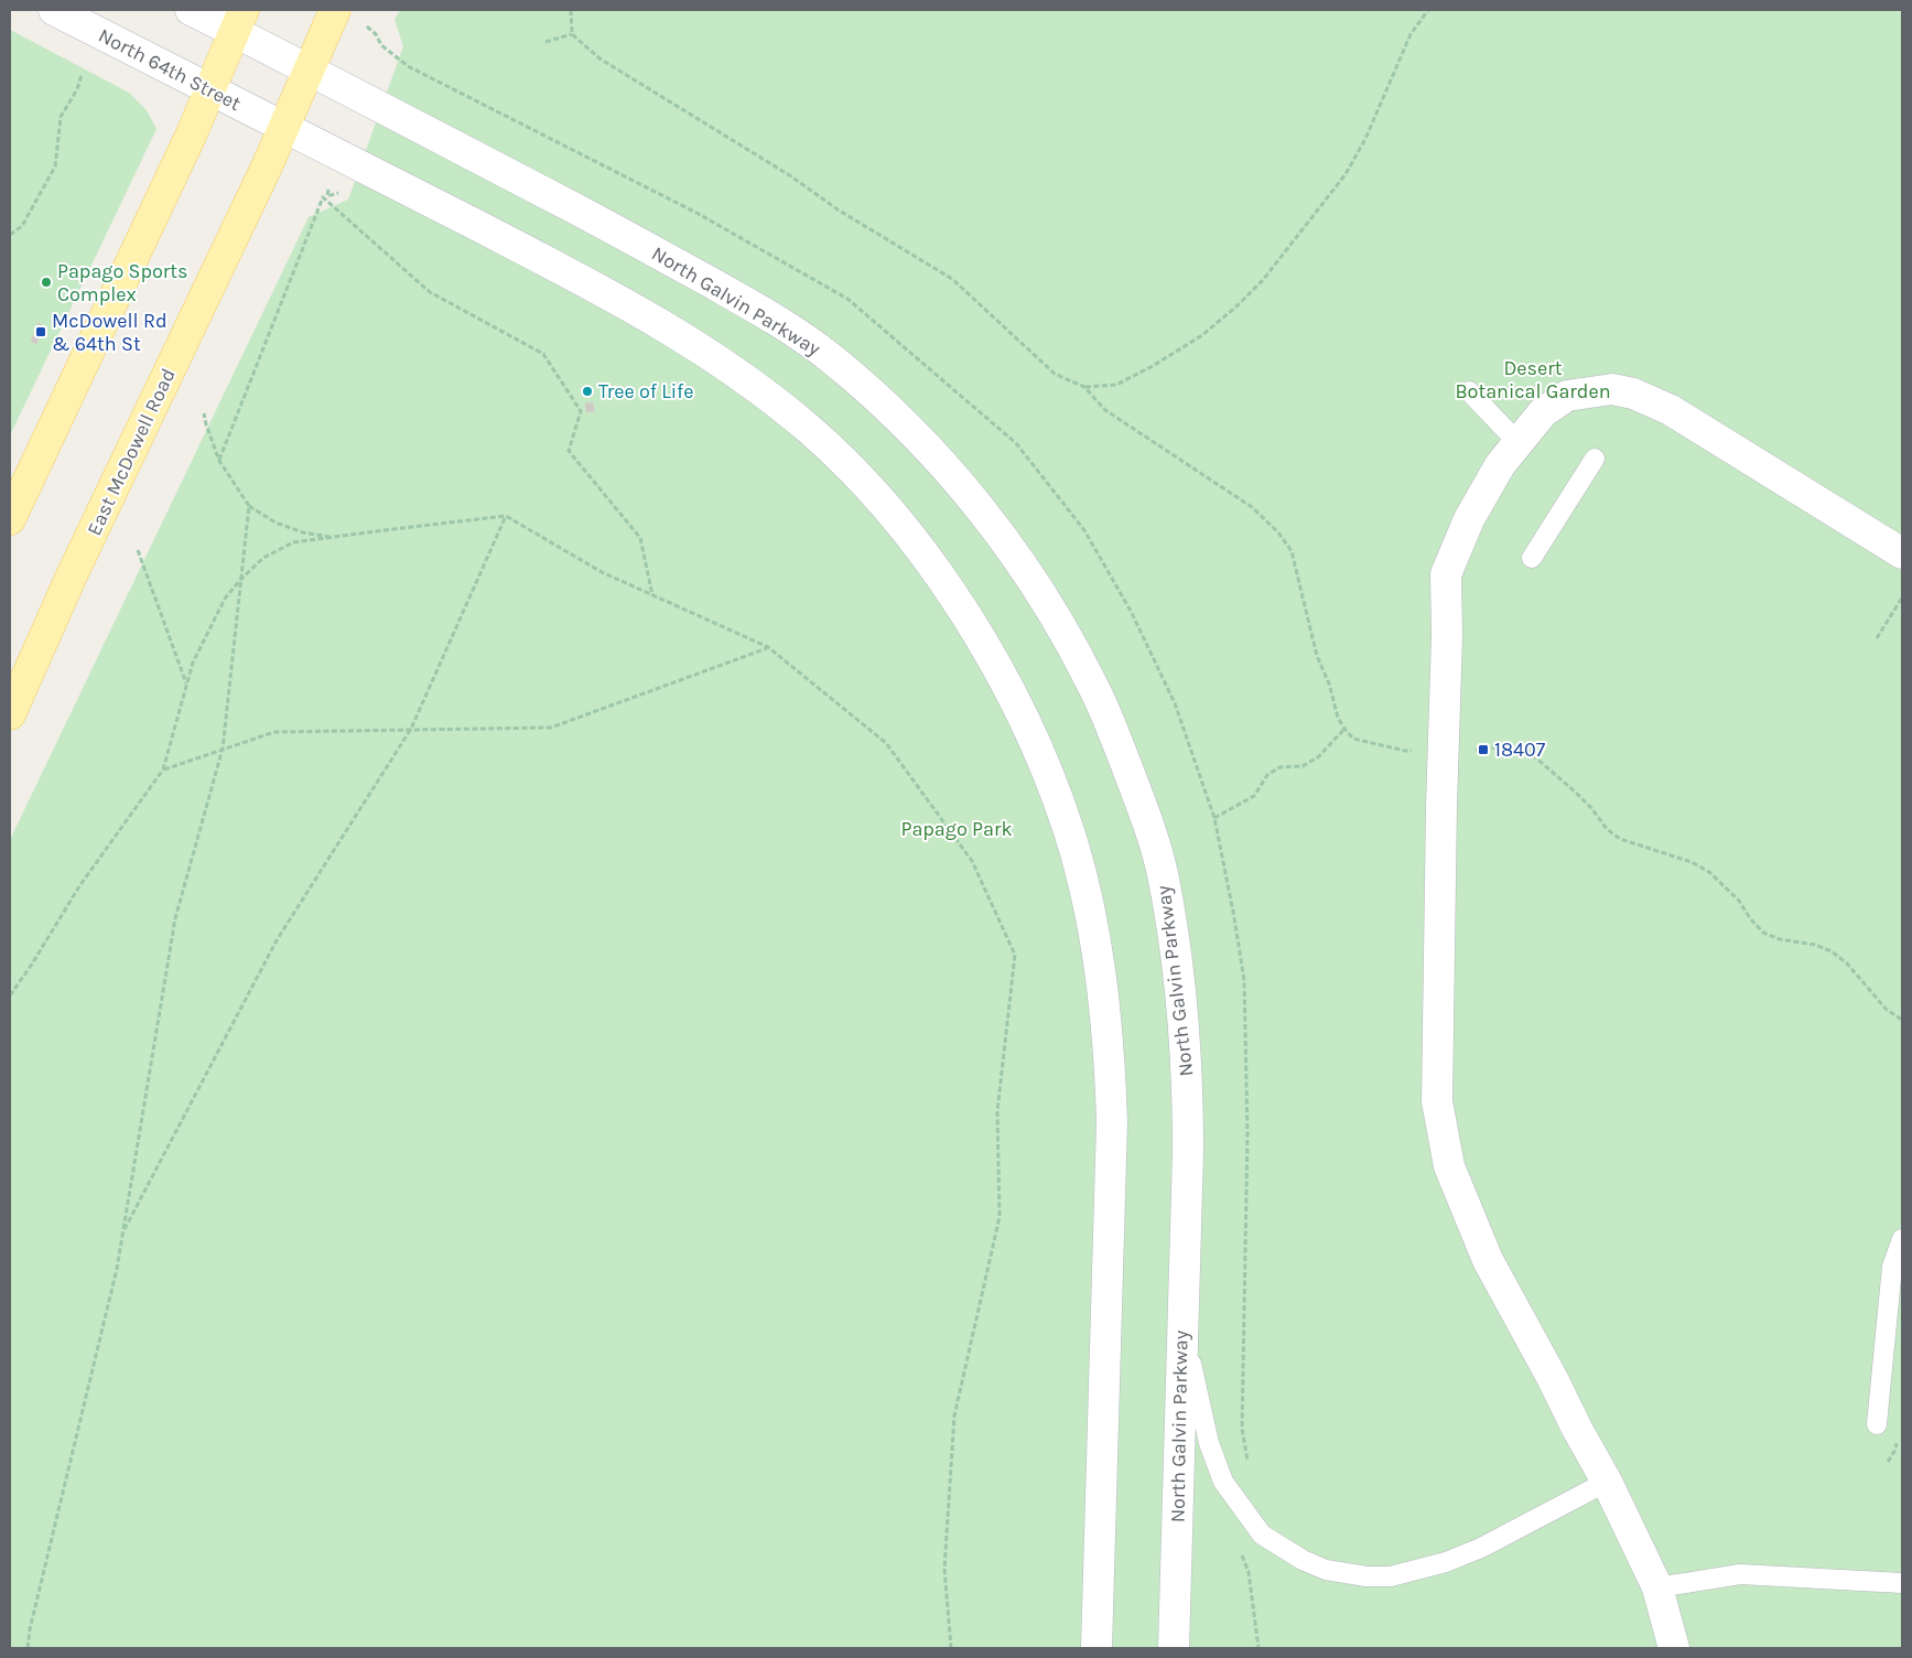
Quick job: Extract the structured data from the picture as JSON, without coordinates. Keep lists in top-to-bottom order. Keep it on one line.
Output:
{"streets":{"main road":["North 64th Street","North Galvin Parkway","East McDowell Road"]},"crossings":[["North 64th Street","East McDowell Road"],["North Galvin Parkway","East McDowell Road"]],"parks":["Desert Botanical Garden","Papago Park"],"places":{"other":["Papago Sports Complex","Tree of Life"],"transit":["McDowell Rd & 64th St","18407"]}}
